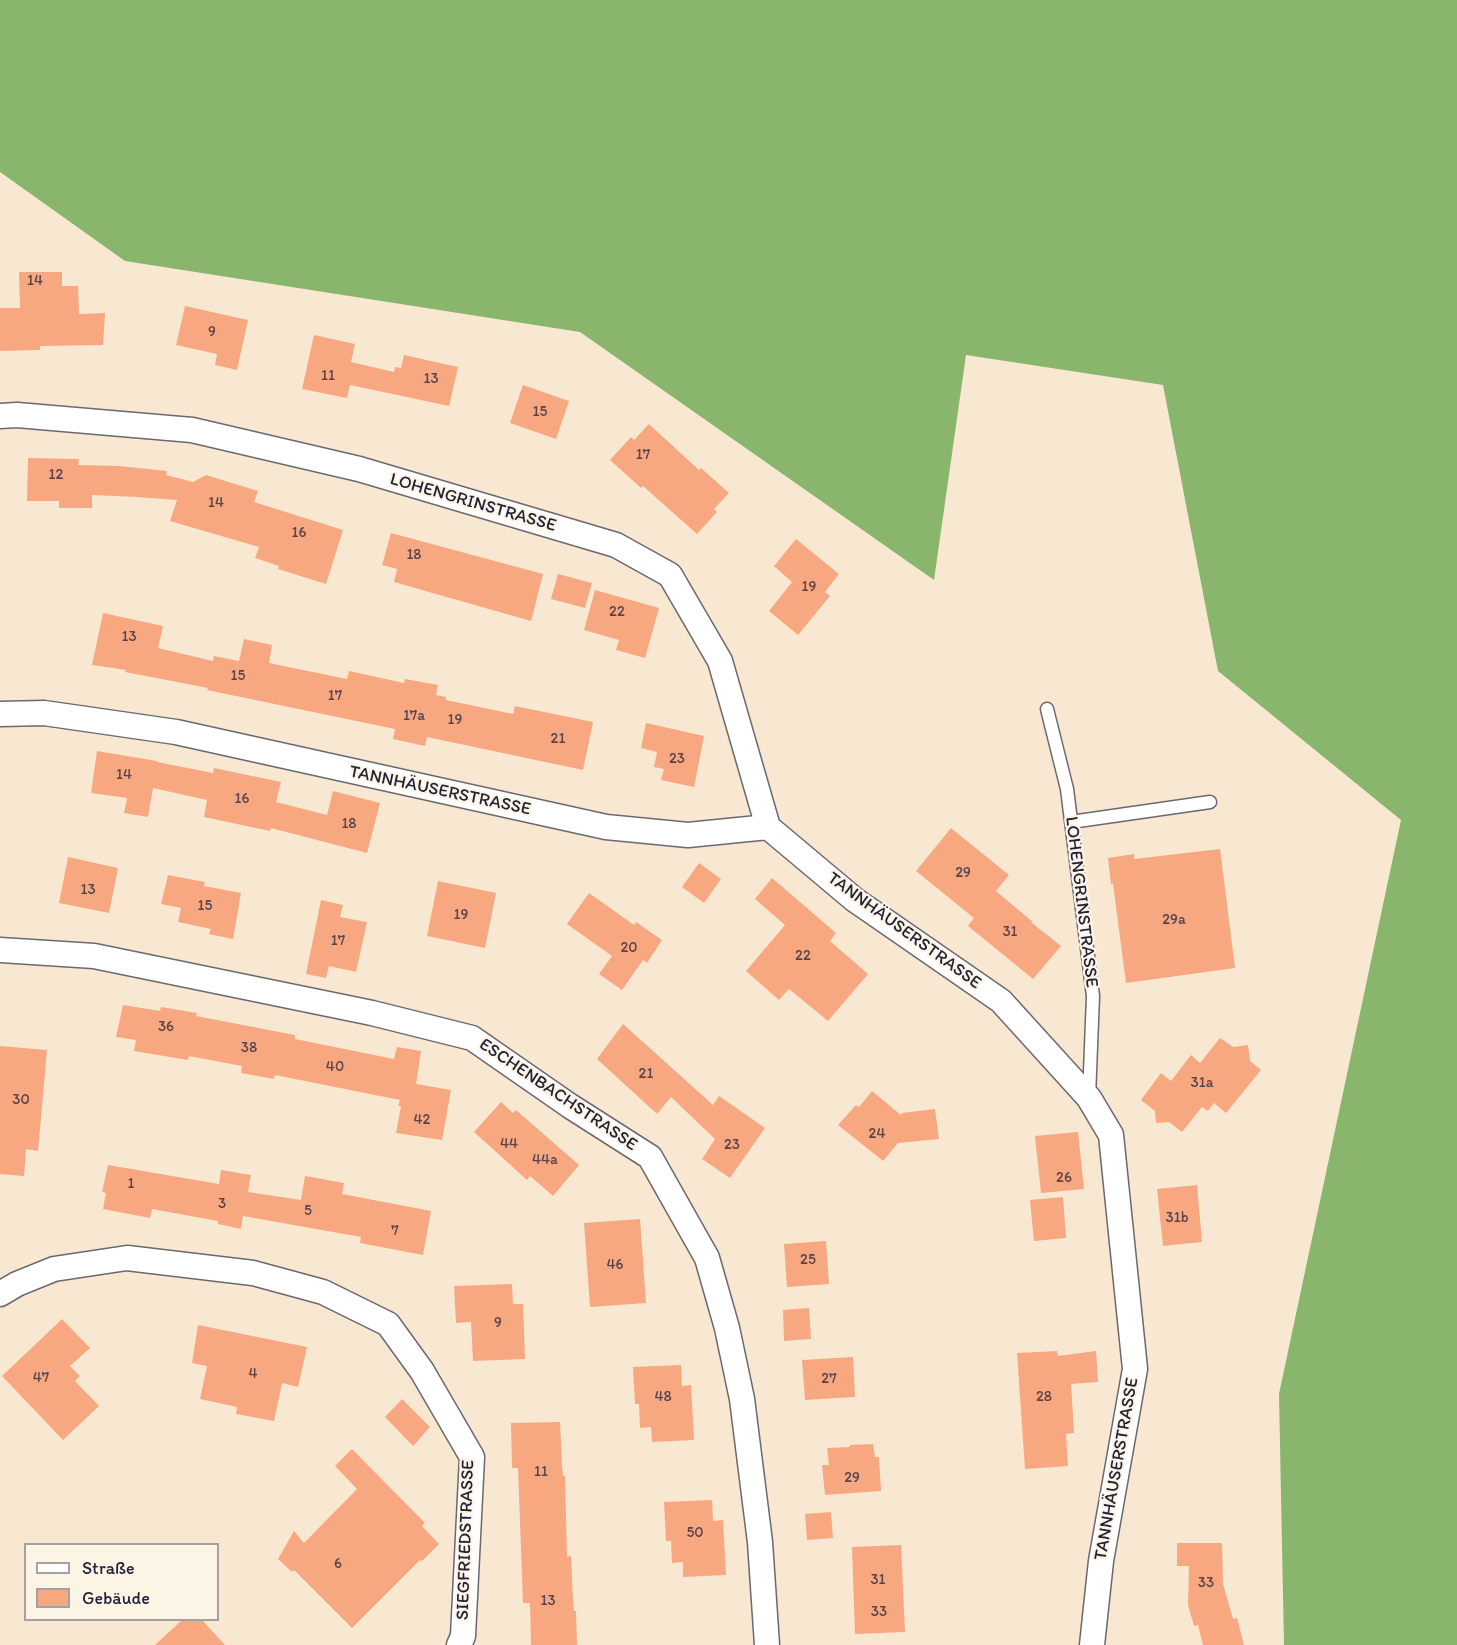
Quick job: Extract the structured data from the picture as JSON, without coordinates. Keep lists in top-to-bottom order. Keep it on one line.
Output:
{"streets":{"street":["LOHENGRINSTRASSE","TANNHÄUSERSTRASSE","ESCHENBACHSTRASSE","SIEGFRIEDSTRASSE"]},"crossings":[["LOHENGRINSTRASSE","TANNHÄUSERSTRASSE"]],"house_numbers":["14","9","11","13","15","17","12","14","16","18","19","22","13","15","17","17a","19","21","23","14","16","18","29","13","15","19","29a","31","17","20","22","36","38","40","21","31a","30","42","24","44","23","44a","26","1","3","5","31b","7","25","46","9","4","47","27","48","28","11","29","50","6","31","33","13","33"],"legend":["Straße","Gebäude"]}
